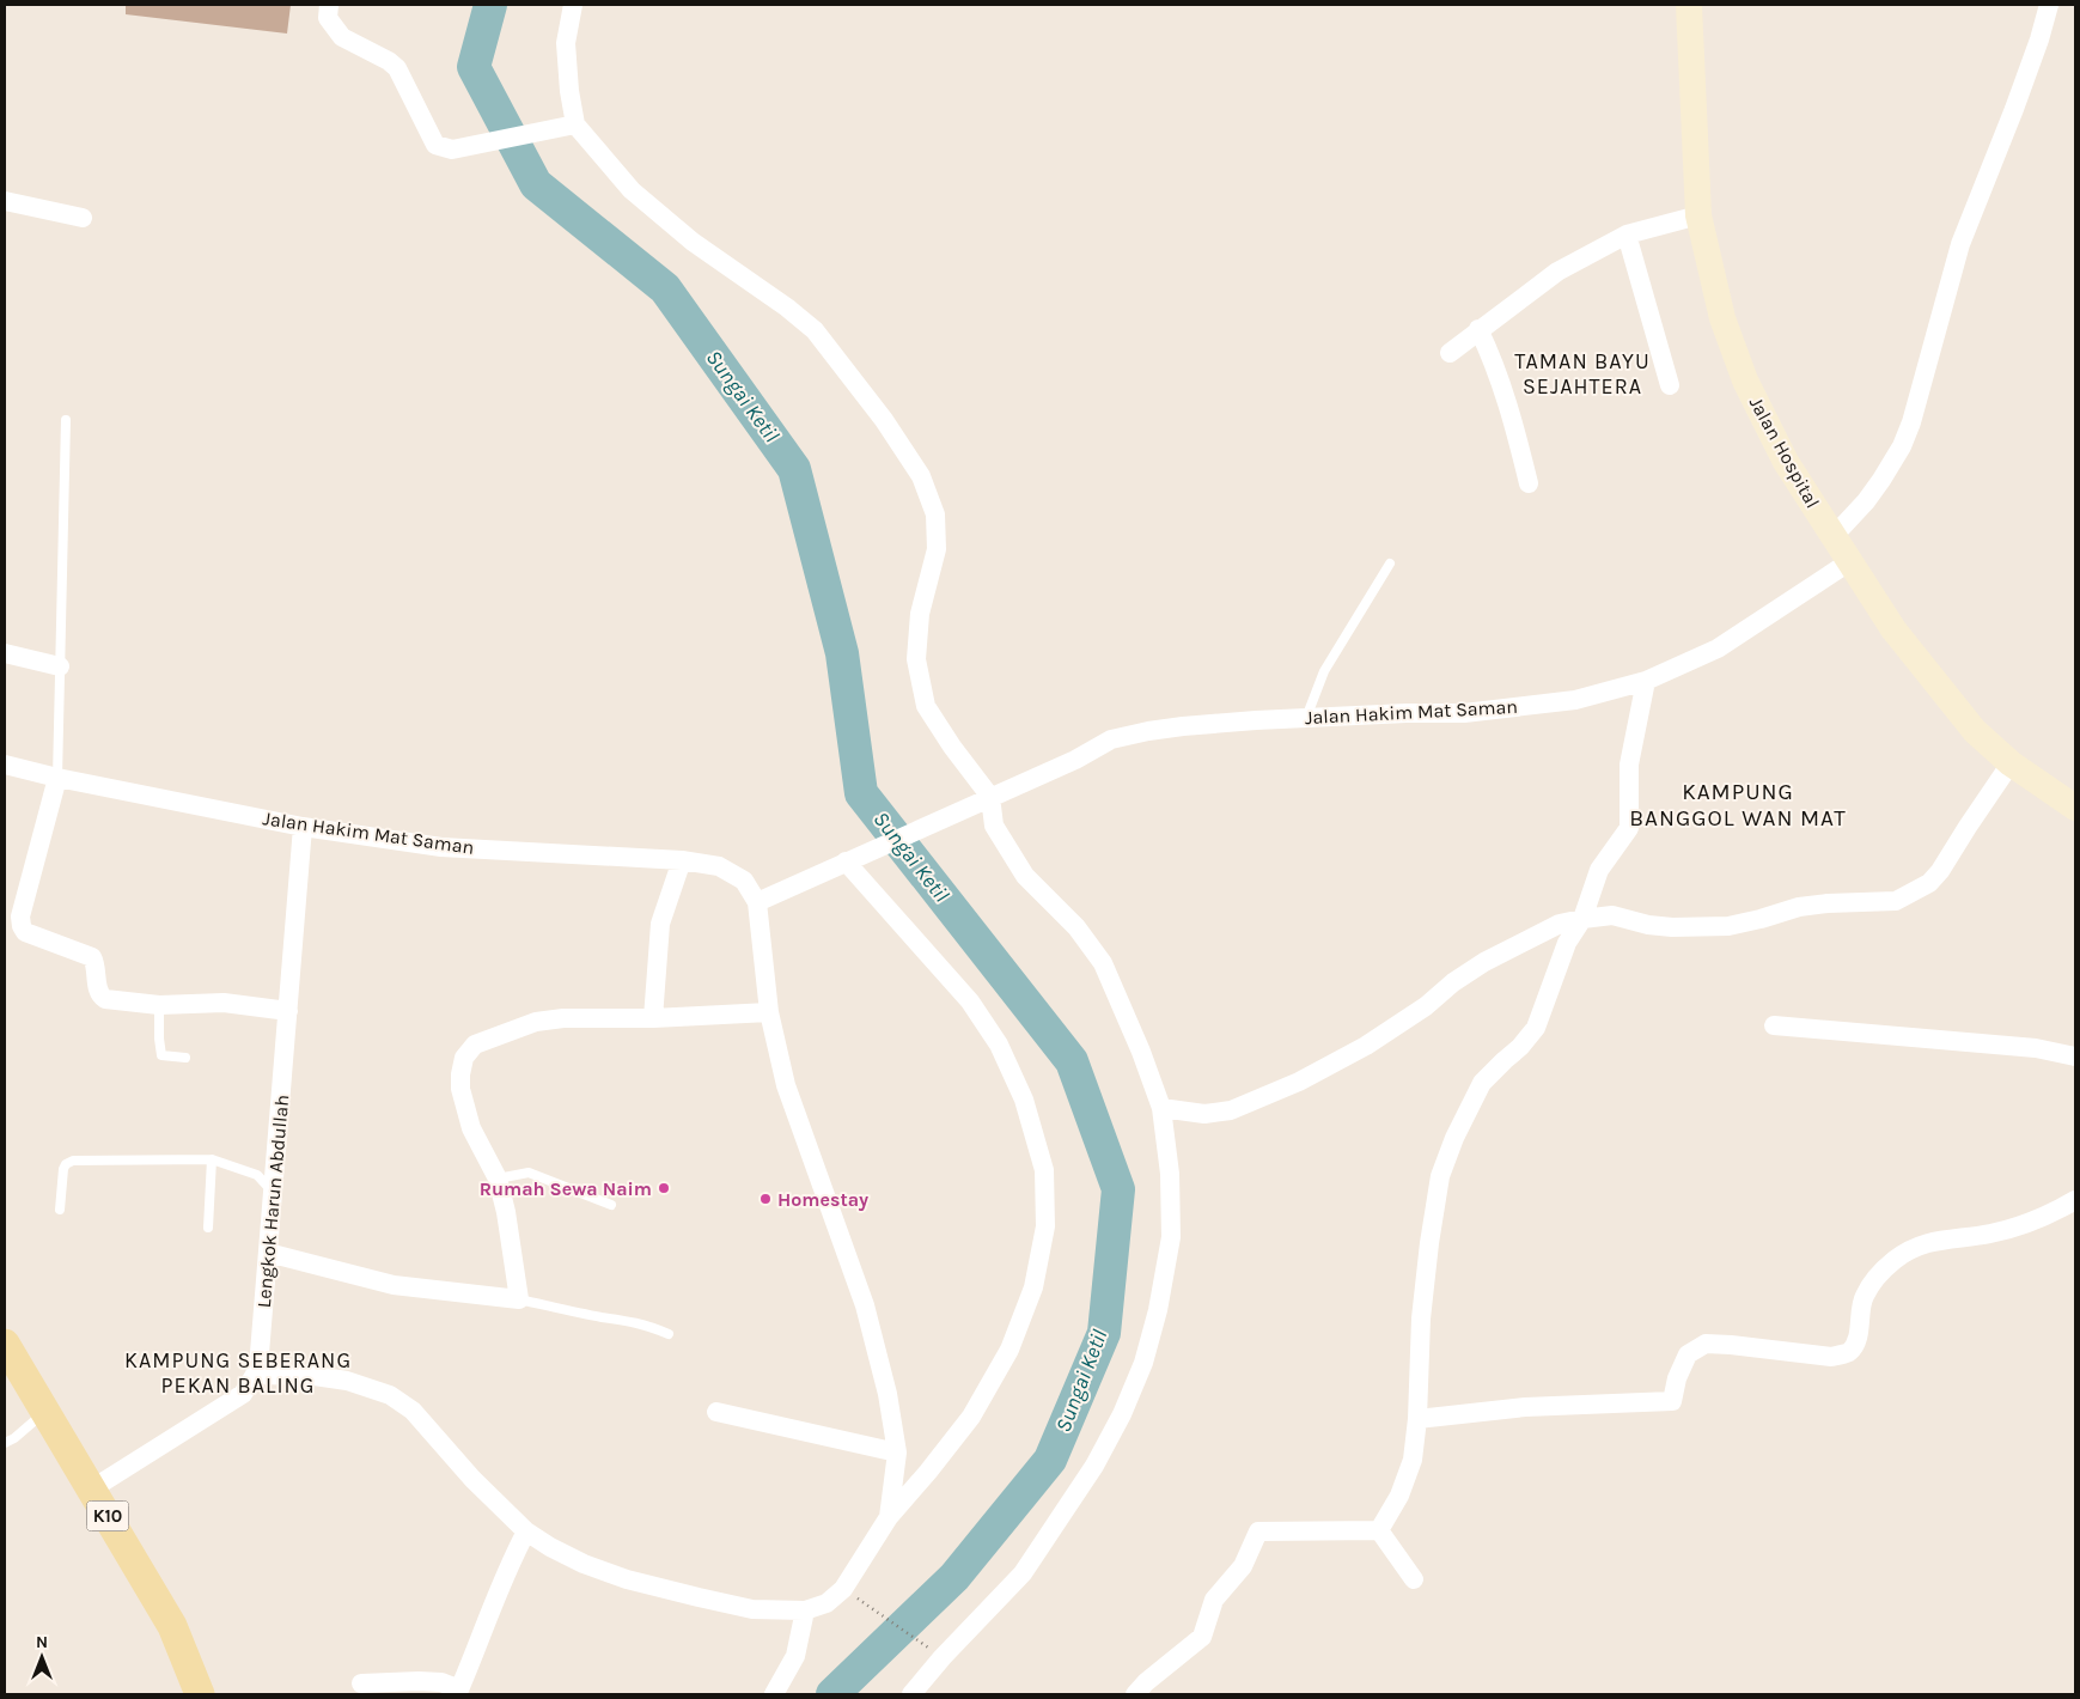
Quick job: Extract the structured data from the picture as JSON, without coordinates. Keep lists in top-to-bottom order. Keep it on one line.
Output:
{"streets":{"main road":["Jalan Hospital","K10"],"street":["Jalan Hakim Mat Saman","Lengkok Harun Abdullah"]},"crossings":[["Jalan Hospital","Jalan Hakim Mat Saman"],["Jalan Hakim Mat Saman","Lengkok Harun Abdullah"],["Lengkok Harun Abdullah","K10"]],"districts":["TAMAN BAYU SEJAHTERA","KAMPUNG BANGGOL WAN MAT","KAMPUNG SEBERANG PEKAN BALING"],"water":["Sungai Ketil"],"places":["Rumah Sewa Naim","Homestay"],"north":"top"}
